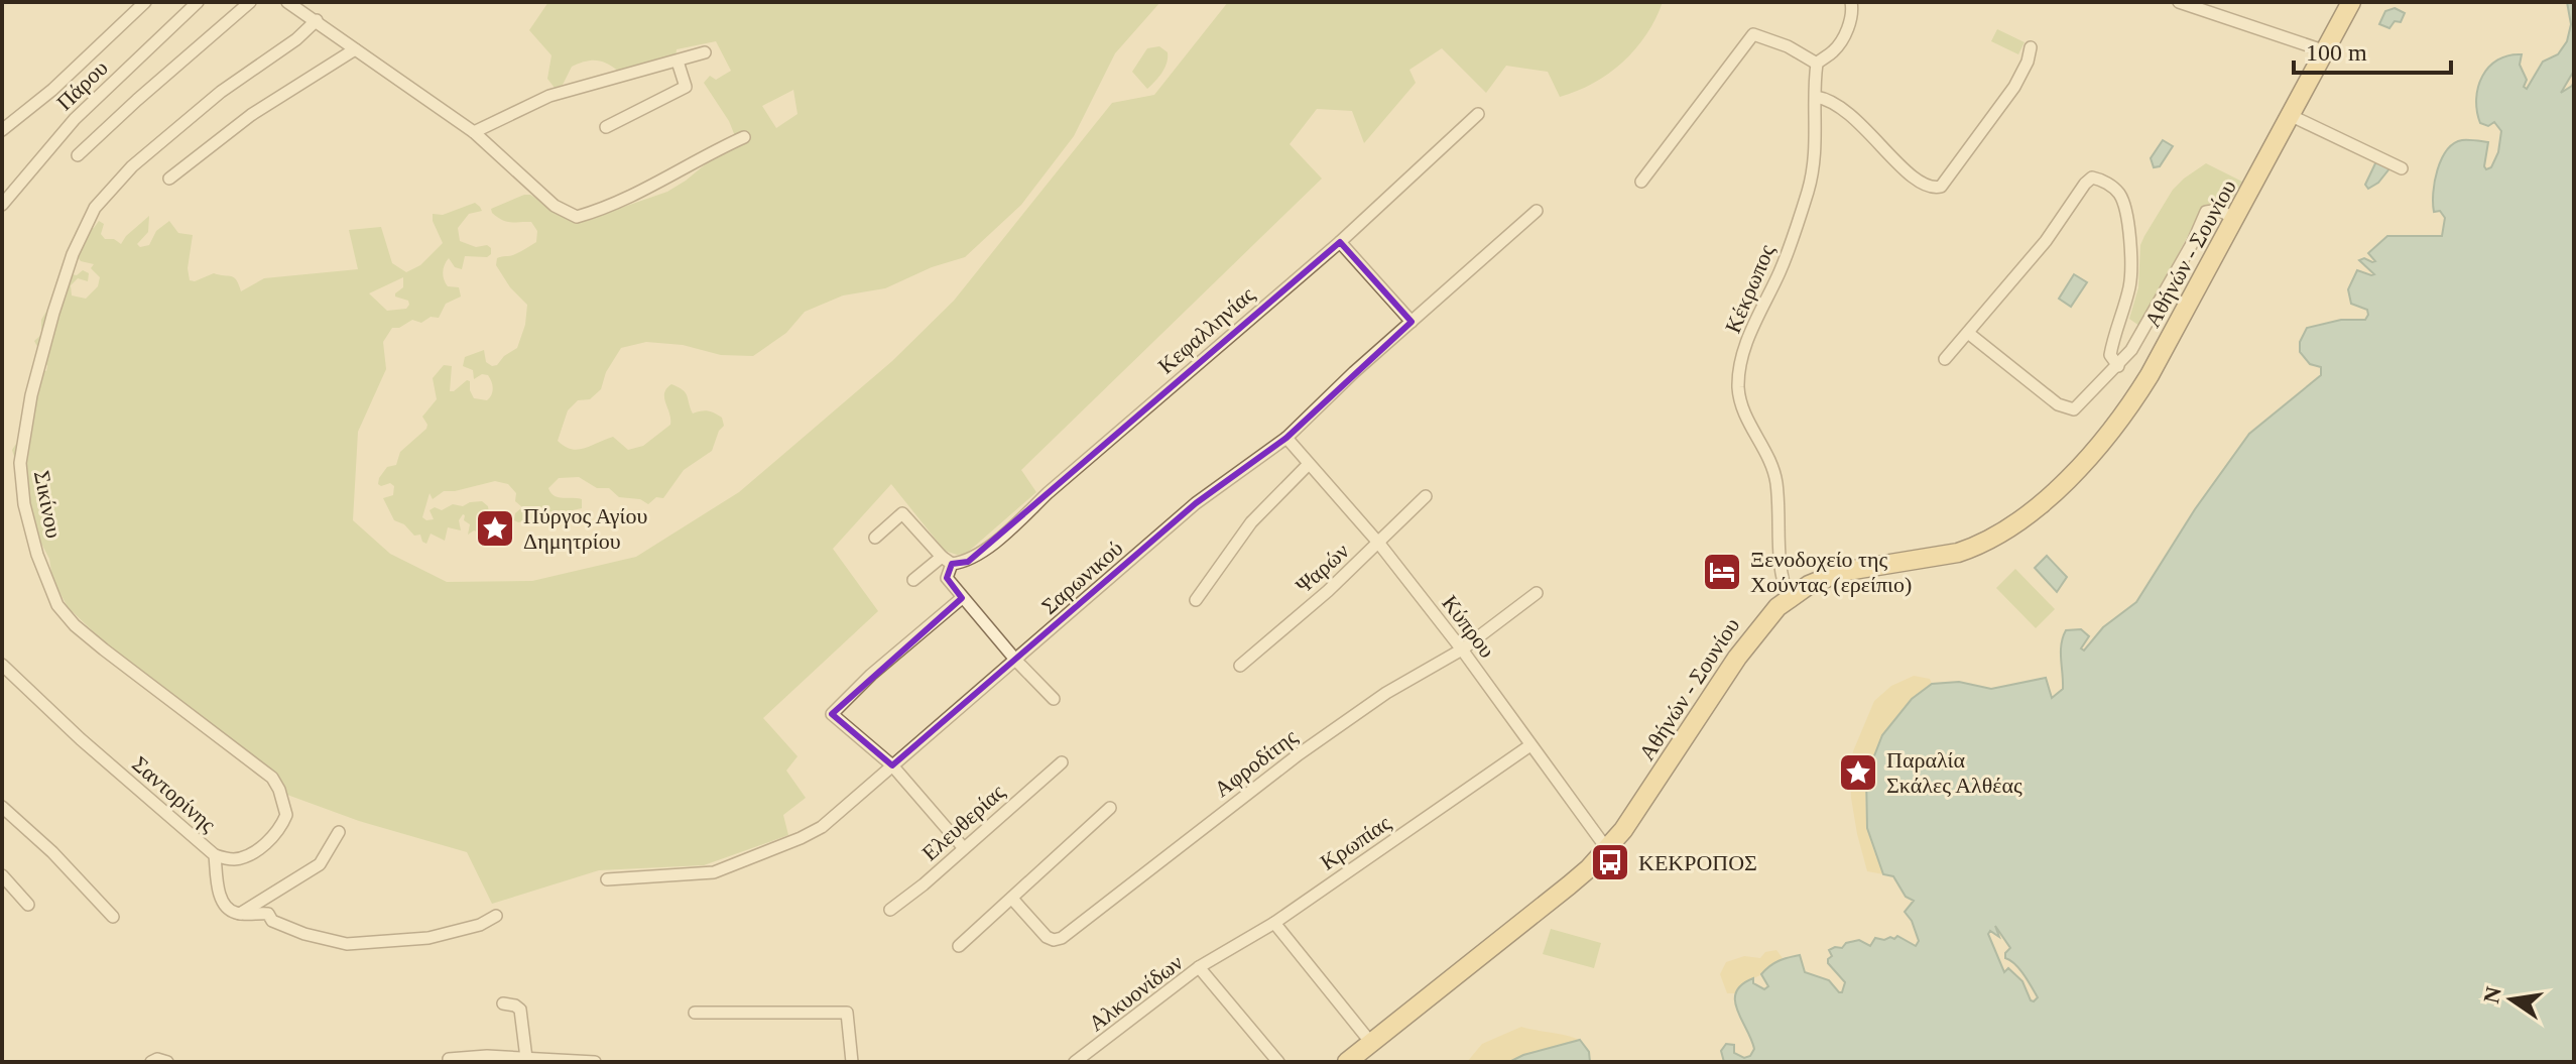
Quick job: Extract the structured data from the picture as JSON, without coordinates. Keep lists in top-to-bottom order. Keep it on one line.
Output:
{"streets":{"main road":["Αθήνών - Σουνίου"],"street":["Πάρου","Κέκρωπος","Κεφαλληνίας","Σικίνου","Ψαρών","Σαρωνικού","Κύπρου","Αφροδίτης","Σαντορίνης","Ελευθερίας","Κρωπίας","Αλκυονίδων"]},"crossings":[["Αθήνών - Σουνίου","Κέκρωπος"],["Αθήνών - Σουνίου","Κύπρου"],["Σικίνου","Σαντορίνης"],["Ψαρών","Κύπρου"],["Σαρωνικού","Κύπρου"],["Κύπρου","Αφροδίτης"],["Κύπρου","Κρωπίας"],["Κρωπίας","Αλκυονίδων"]],"places":{"place":["Πύργος Αγίου Δημητρίου","Παραλία Σκάλες Αλθέας"],"hotel":["Ξενοδοχείο της Χούντας (ερείπιο)"],"bus stop":["ΚΕΚΡΟΠΟΣ"]},"scale_bar":"100 m","north":"left"}
